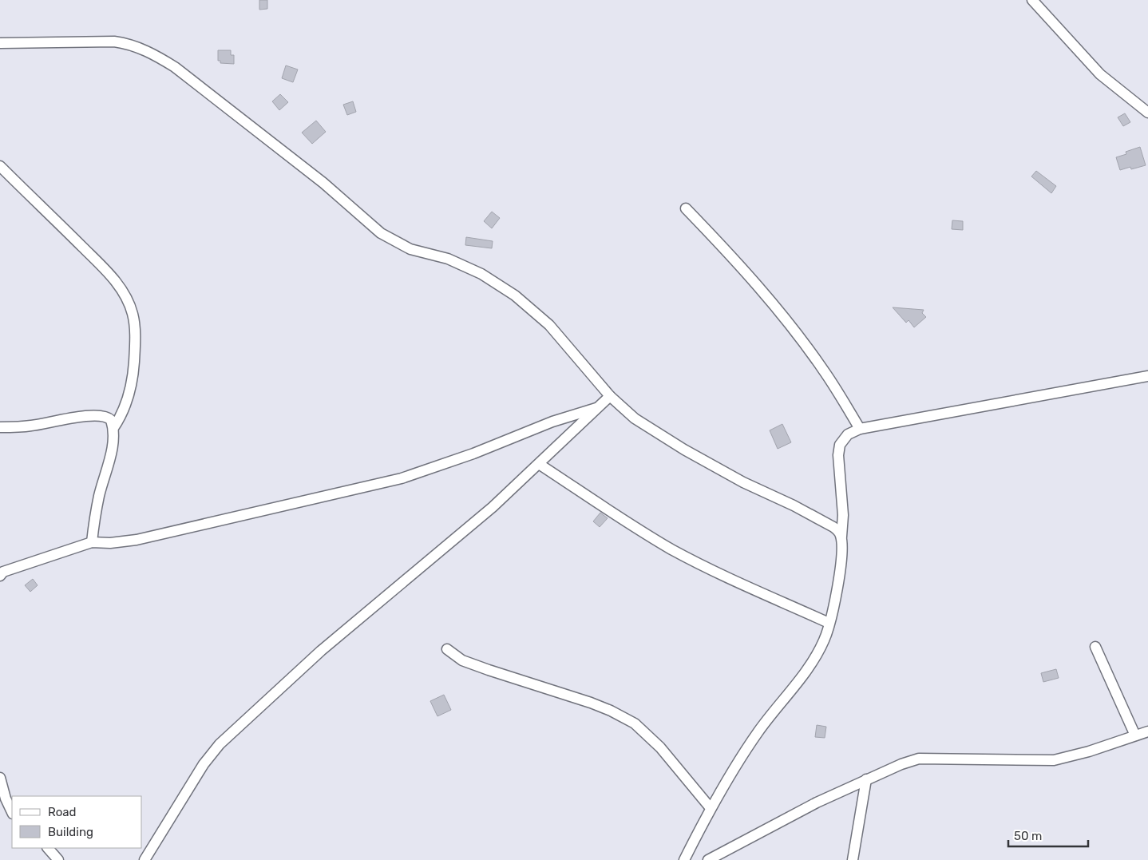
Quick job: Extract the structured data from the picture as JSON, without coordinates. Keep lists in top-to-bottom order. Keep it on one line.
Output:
{"legend":["Road","Building"],"scale_bar":"50 m"}
